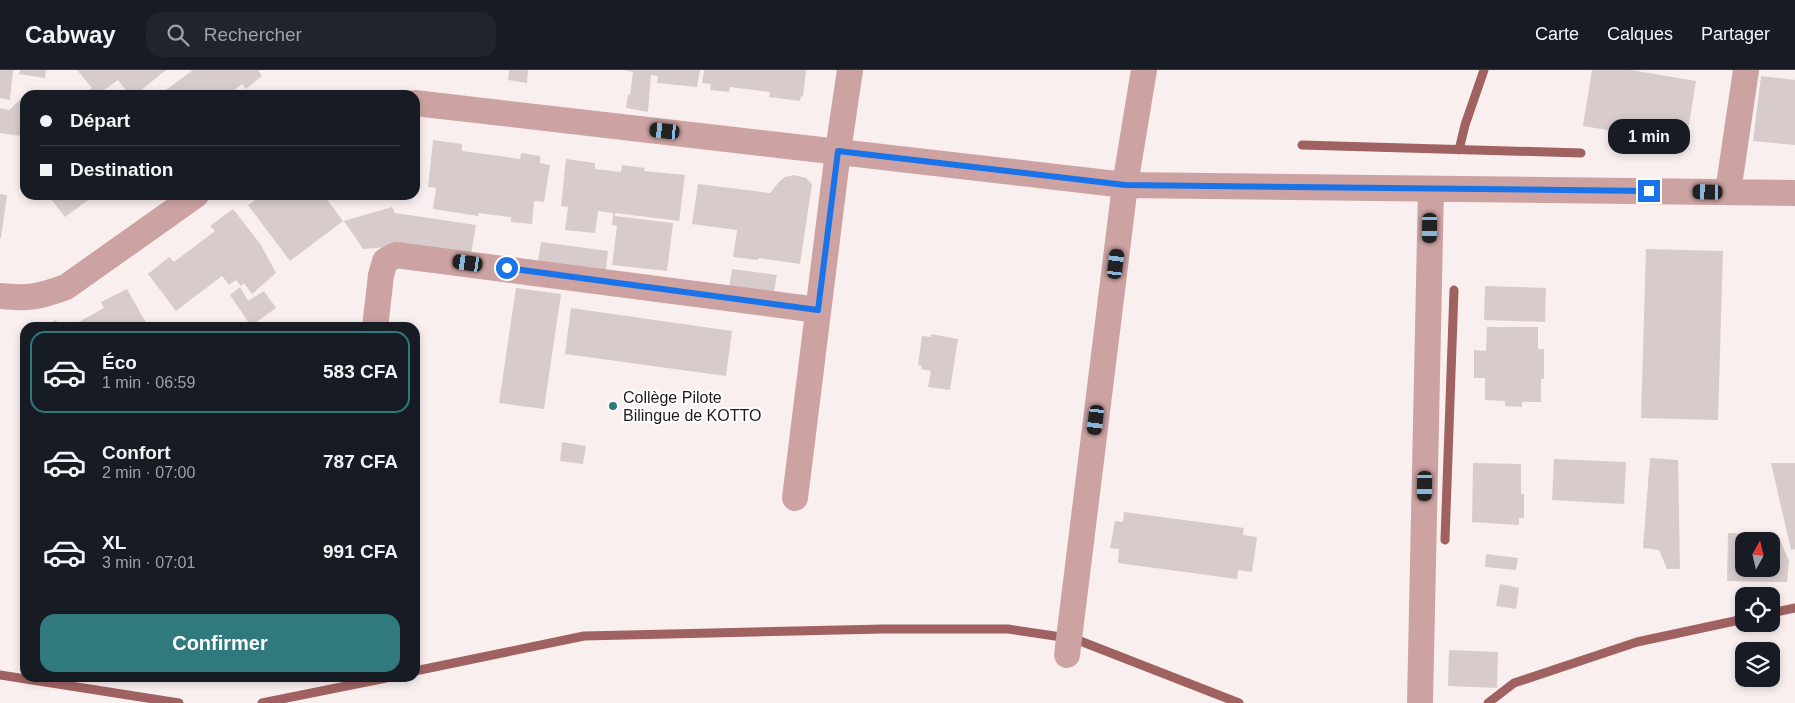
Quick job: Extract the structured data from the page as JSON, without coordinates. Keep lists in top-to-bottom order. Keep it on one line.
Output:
{"places":["Collège Pilote Bilingue de KOTTO"],"north":"top","page":{"header":"Cabway","search":"Rechercher","nav":["Carte","Calques","Partager"],"banner":["Départ","Destination"],"bubble":"1 min","list":[{"name":"Éco","note":"1 min · 06:59","value":"583 CFA"},{"name":"Confort","note":"2 min · 07:00","value":"787 CFA"},{"name":"XL","note":"3 min · 07:01","value":"991 CFA"}],"buttons":"Confirmer"}}
